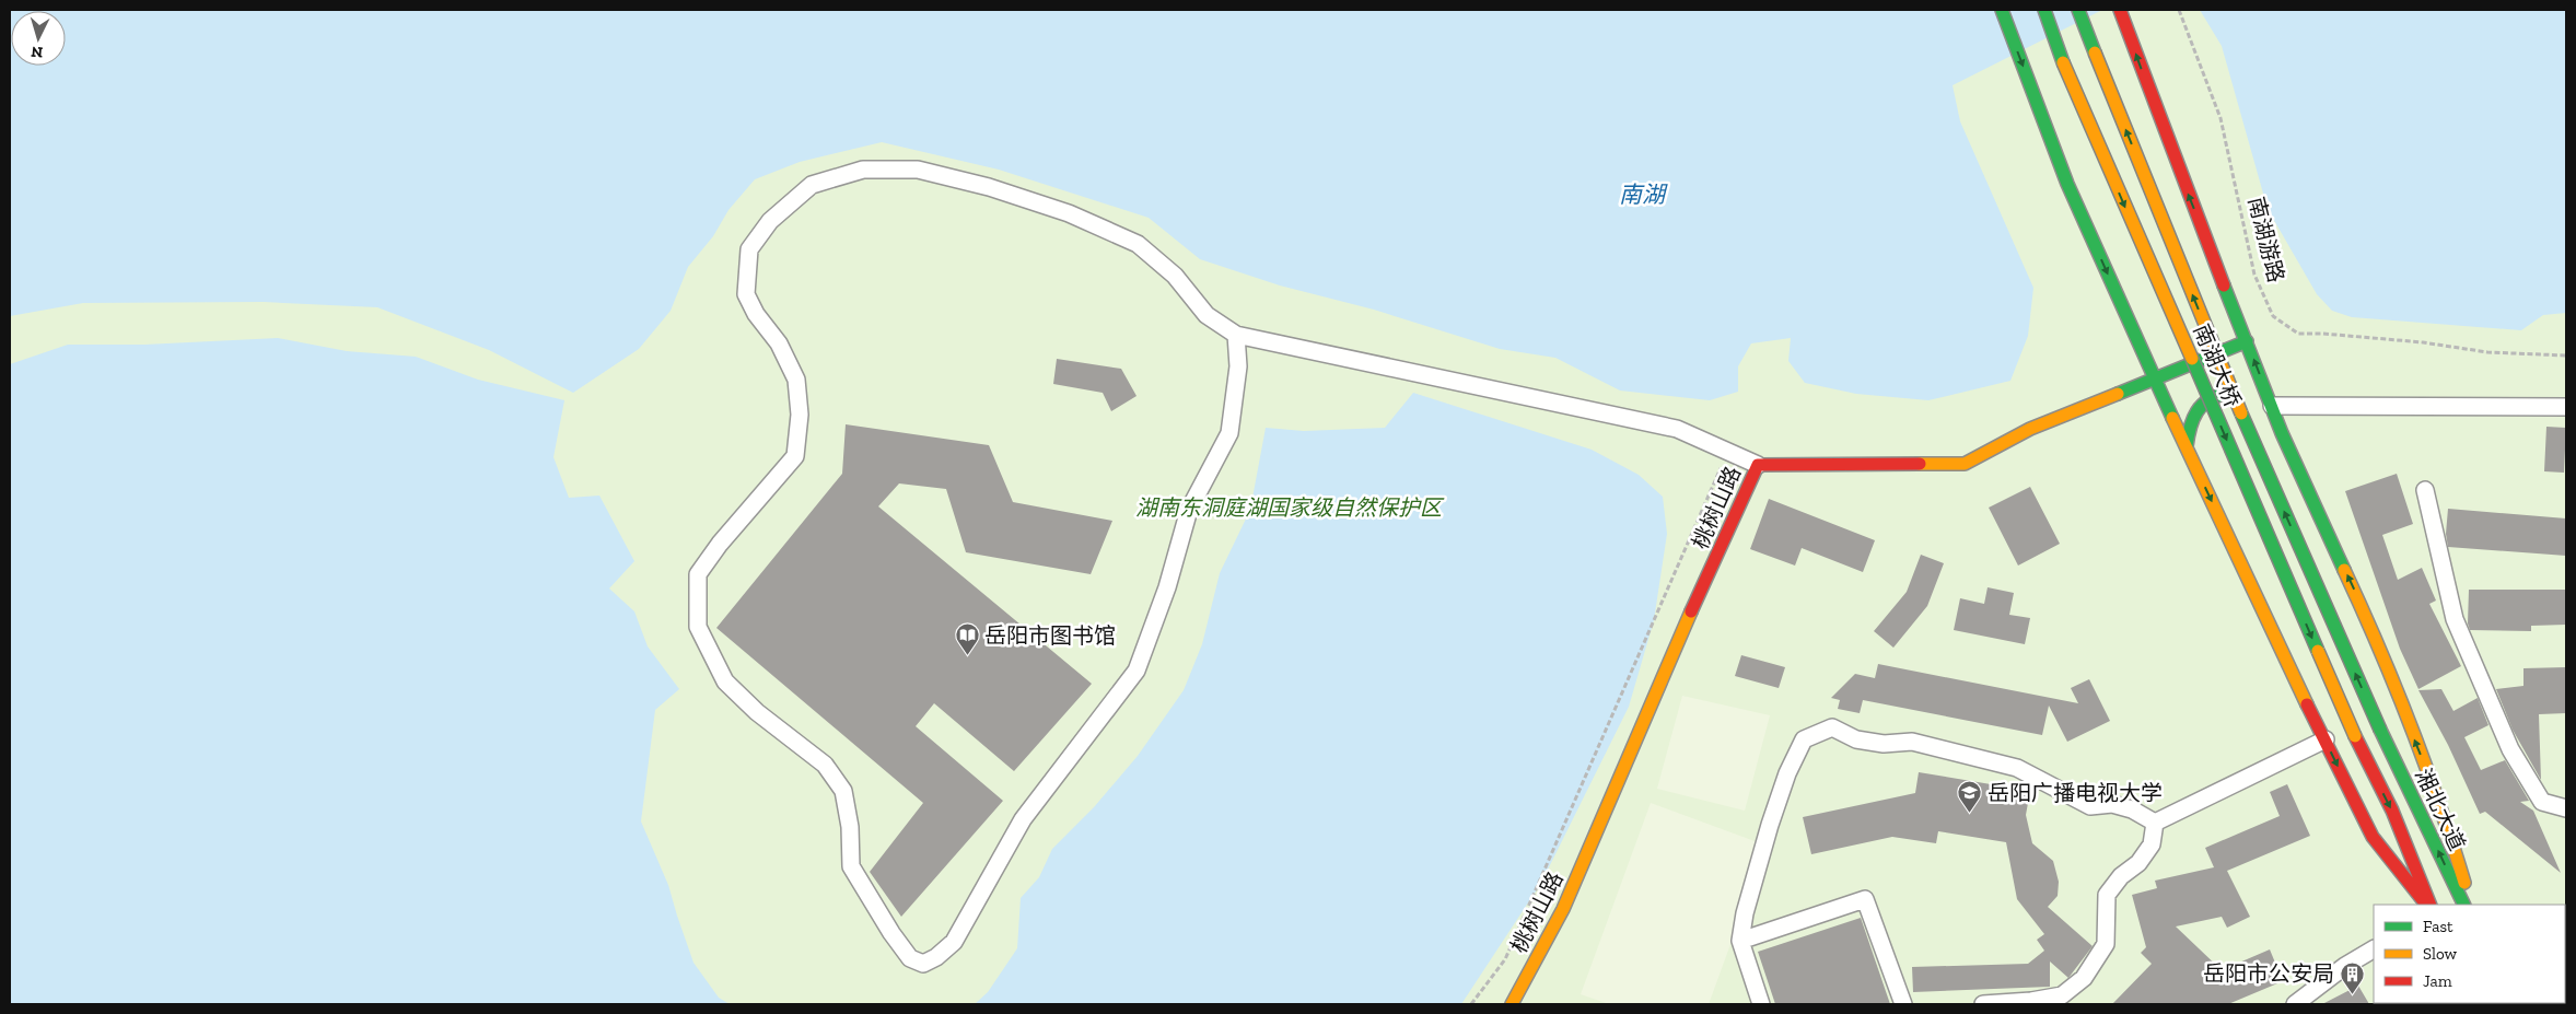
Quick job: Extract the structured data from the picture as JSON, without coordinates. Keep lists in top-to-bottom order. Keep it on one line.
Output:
{"streets":{"main road":["南湖大桥","桃树山路","湘北大道"],"path":["南湖游路"]},"crossings":[["南湖大桥","湘北大道"]],"water":["南湖"],"parks":["湖南东洞庭湖国家级自然保护区"],"places":{"library":["岳阳市图书馆"],"school or university":["岳阳广播电视大学"],"building":["岳阳市公安局"]},"legend":["Fast","Slow","Jam"],"north":"bottom"}
